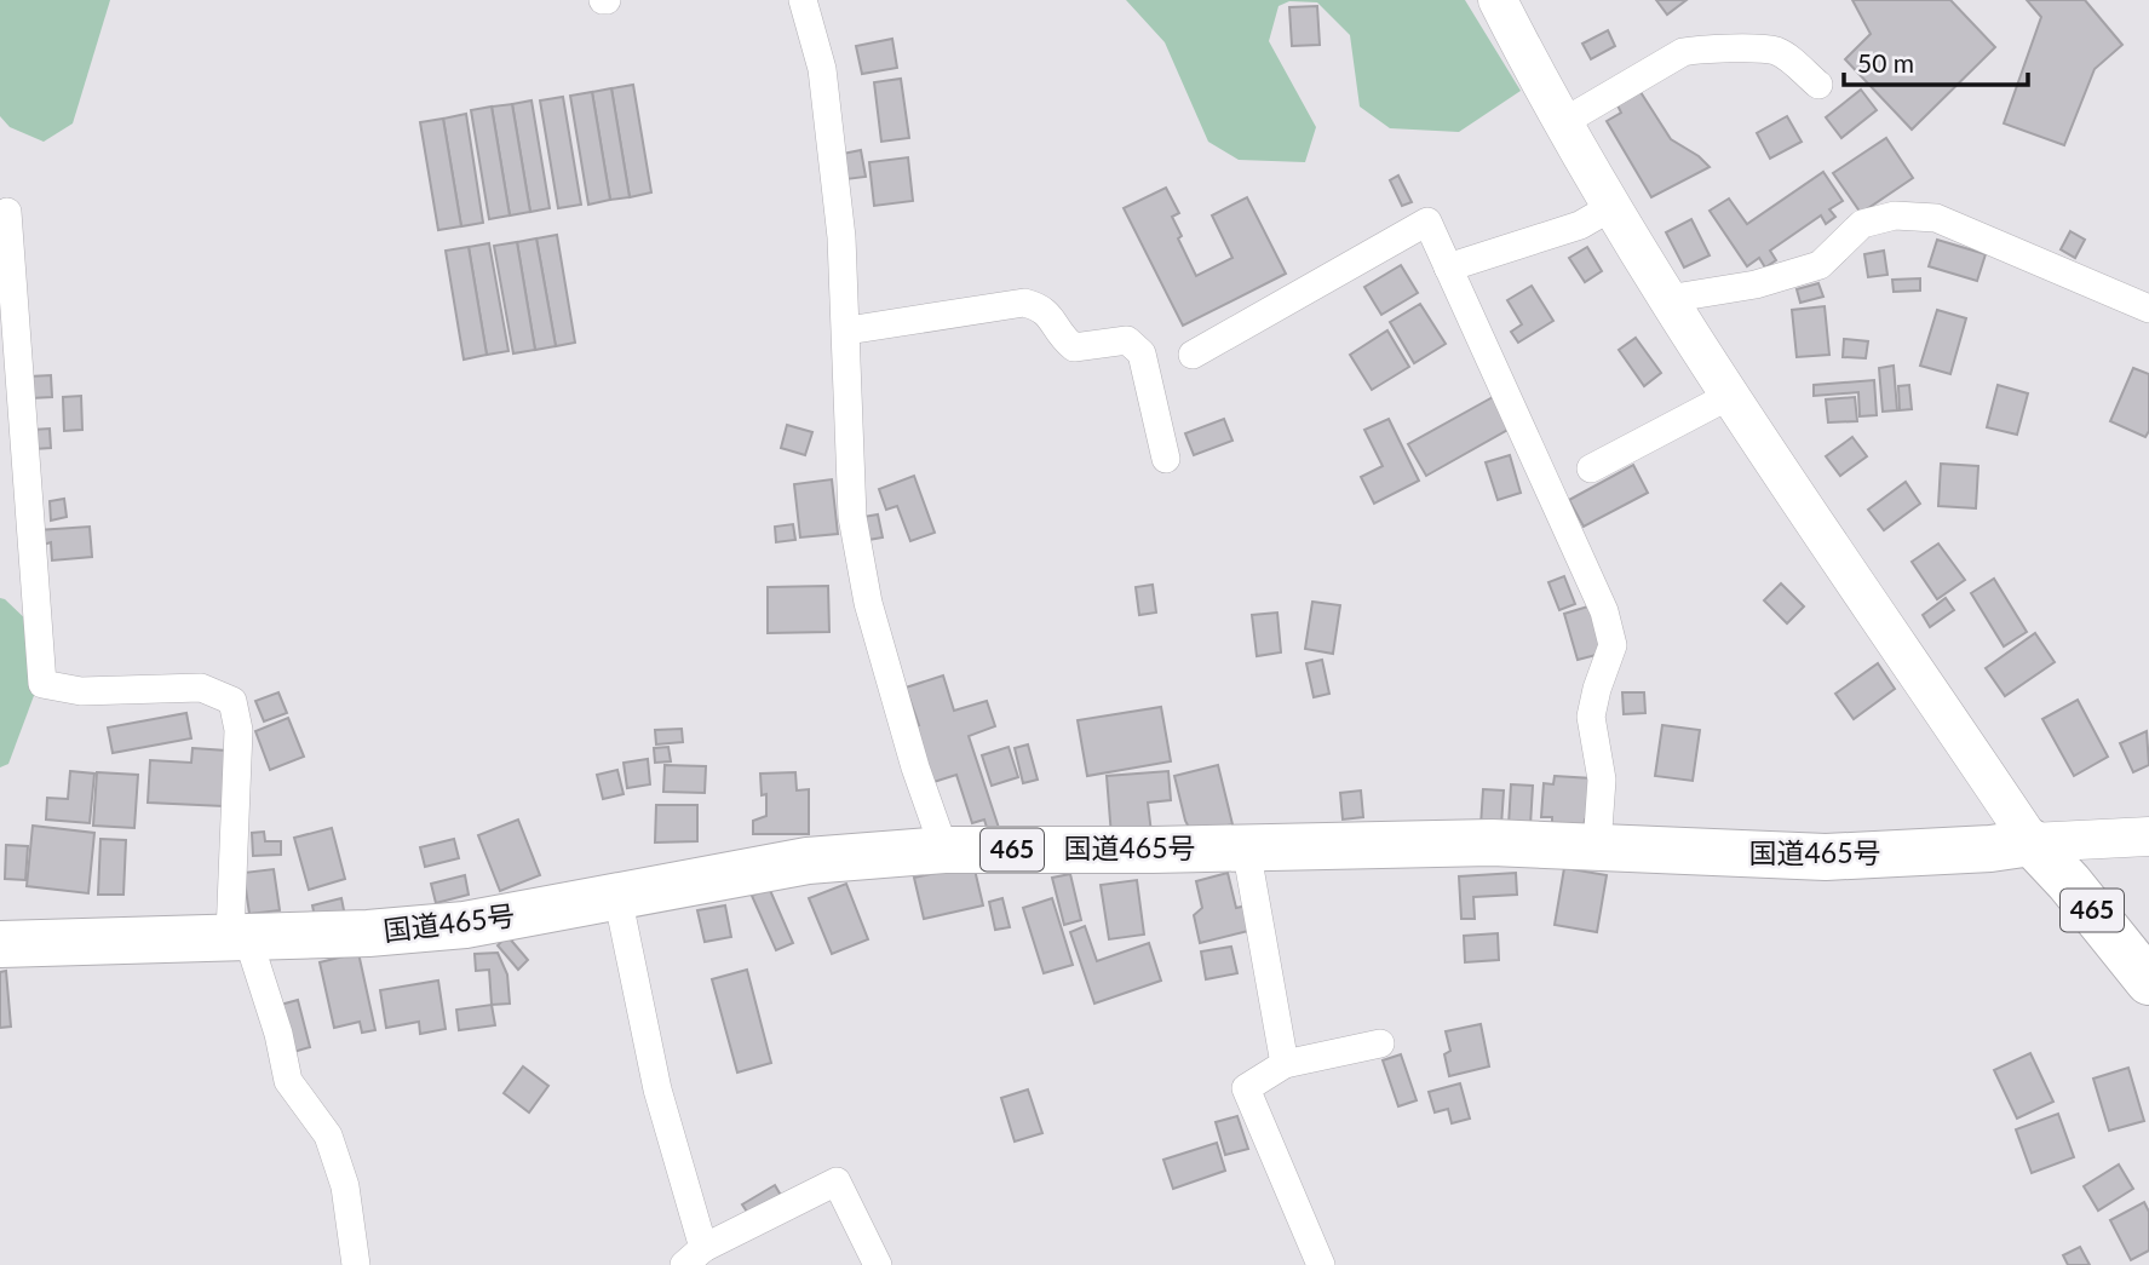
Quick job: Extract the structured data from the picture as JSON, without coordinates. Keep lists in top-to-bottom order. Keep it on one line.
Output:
{"streets":{"highway":["国道465号","465"]},"crossings":[["国道465号","465"]],"scale_bar":"50 m"}
